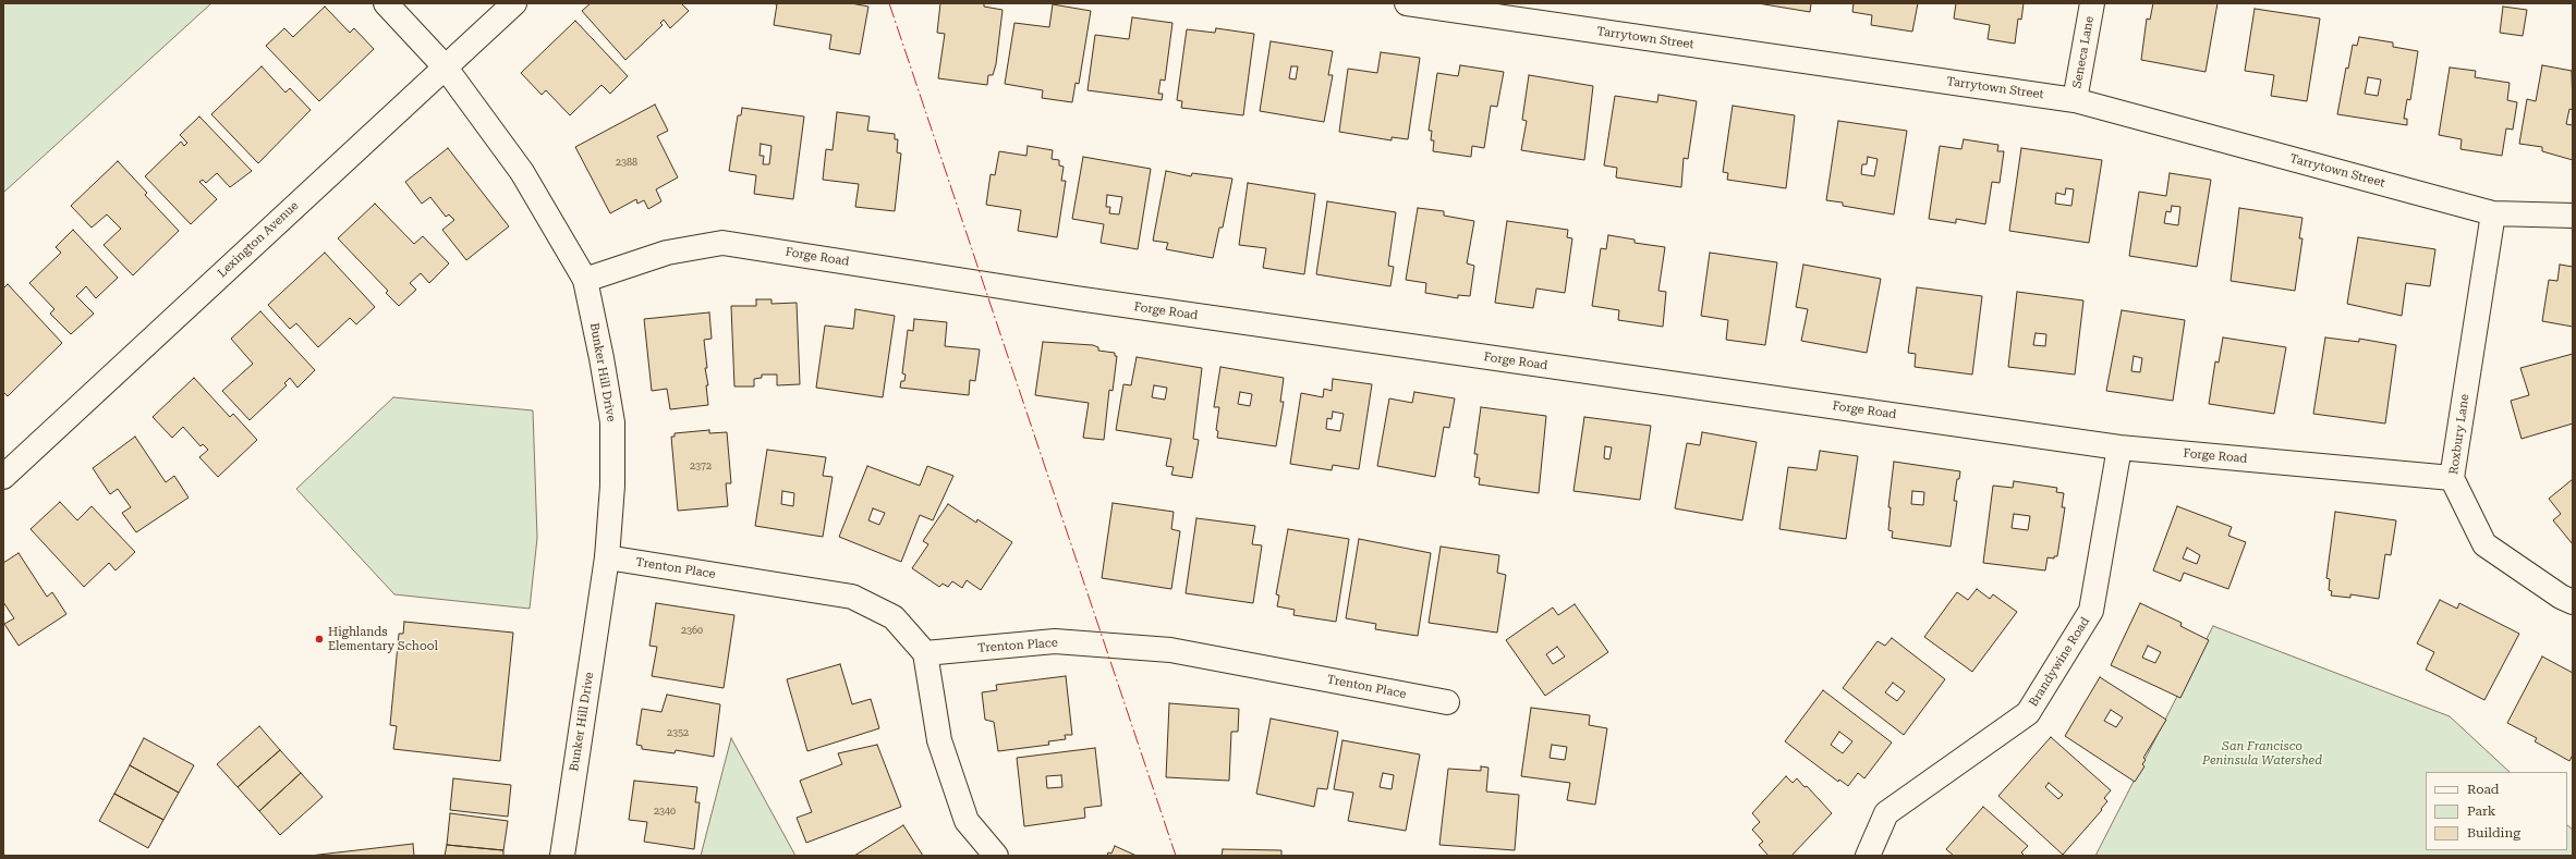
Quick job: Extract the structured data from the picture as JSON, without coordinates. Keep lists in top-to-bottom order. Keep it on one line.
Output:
{"streets":{"street":["Tarrytown Street","Seneca Lane","Lexington Avenue","Forge Road","Bunker Hill Drive","Roxbury Lane","Trenton Place","Brandywine Road"]},"crossings":[["Tarrytown Street","Seneca Lane"],["Tarrytown Street","Roxbury Lane"],["Lexington Avenue","Bunker Hill Drive"],["Forge Road","Bunker Hill Drive"],["Forge Road","Roxbury Lane"],["Forge Road","Brandywine Road"],["Bunker Hill Drive","Trenton Place"]],"parks":["San Francisco Peninsula Watershed"],"places":["Highlands Elementary School"],"house_numbers":["2388","2372","2360","2352","2340"],"legend":["Road","Park","Building"]}
